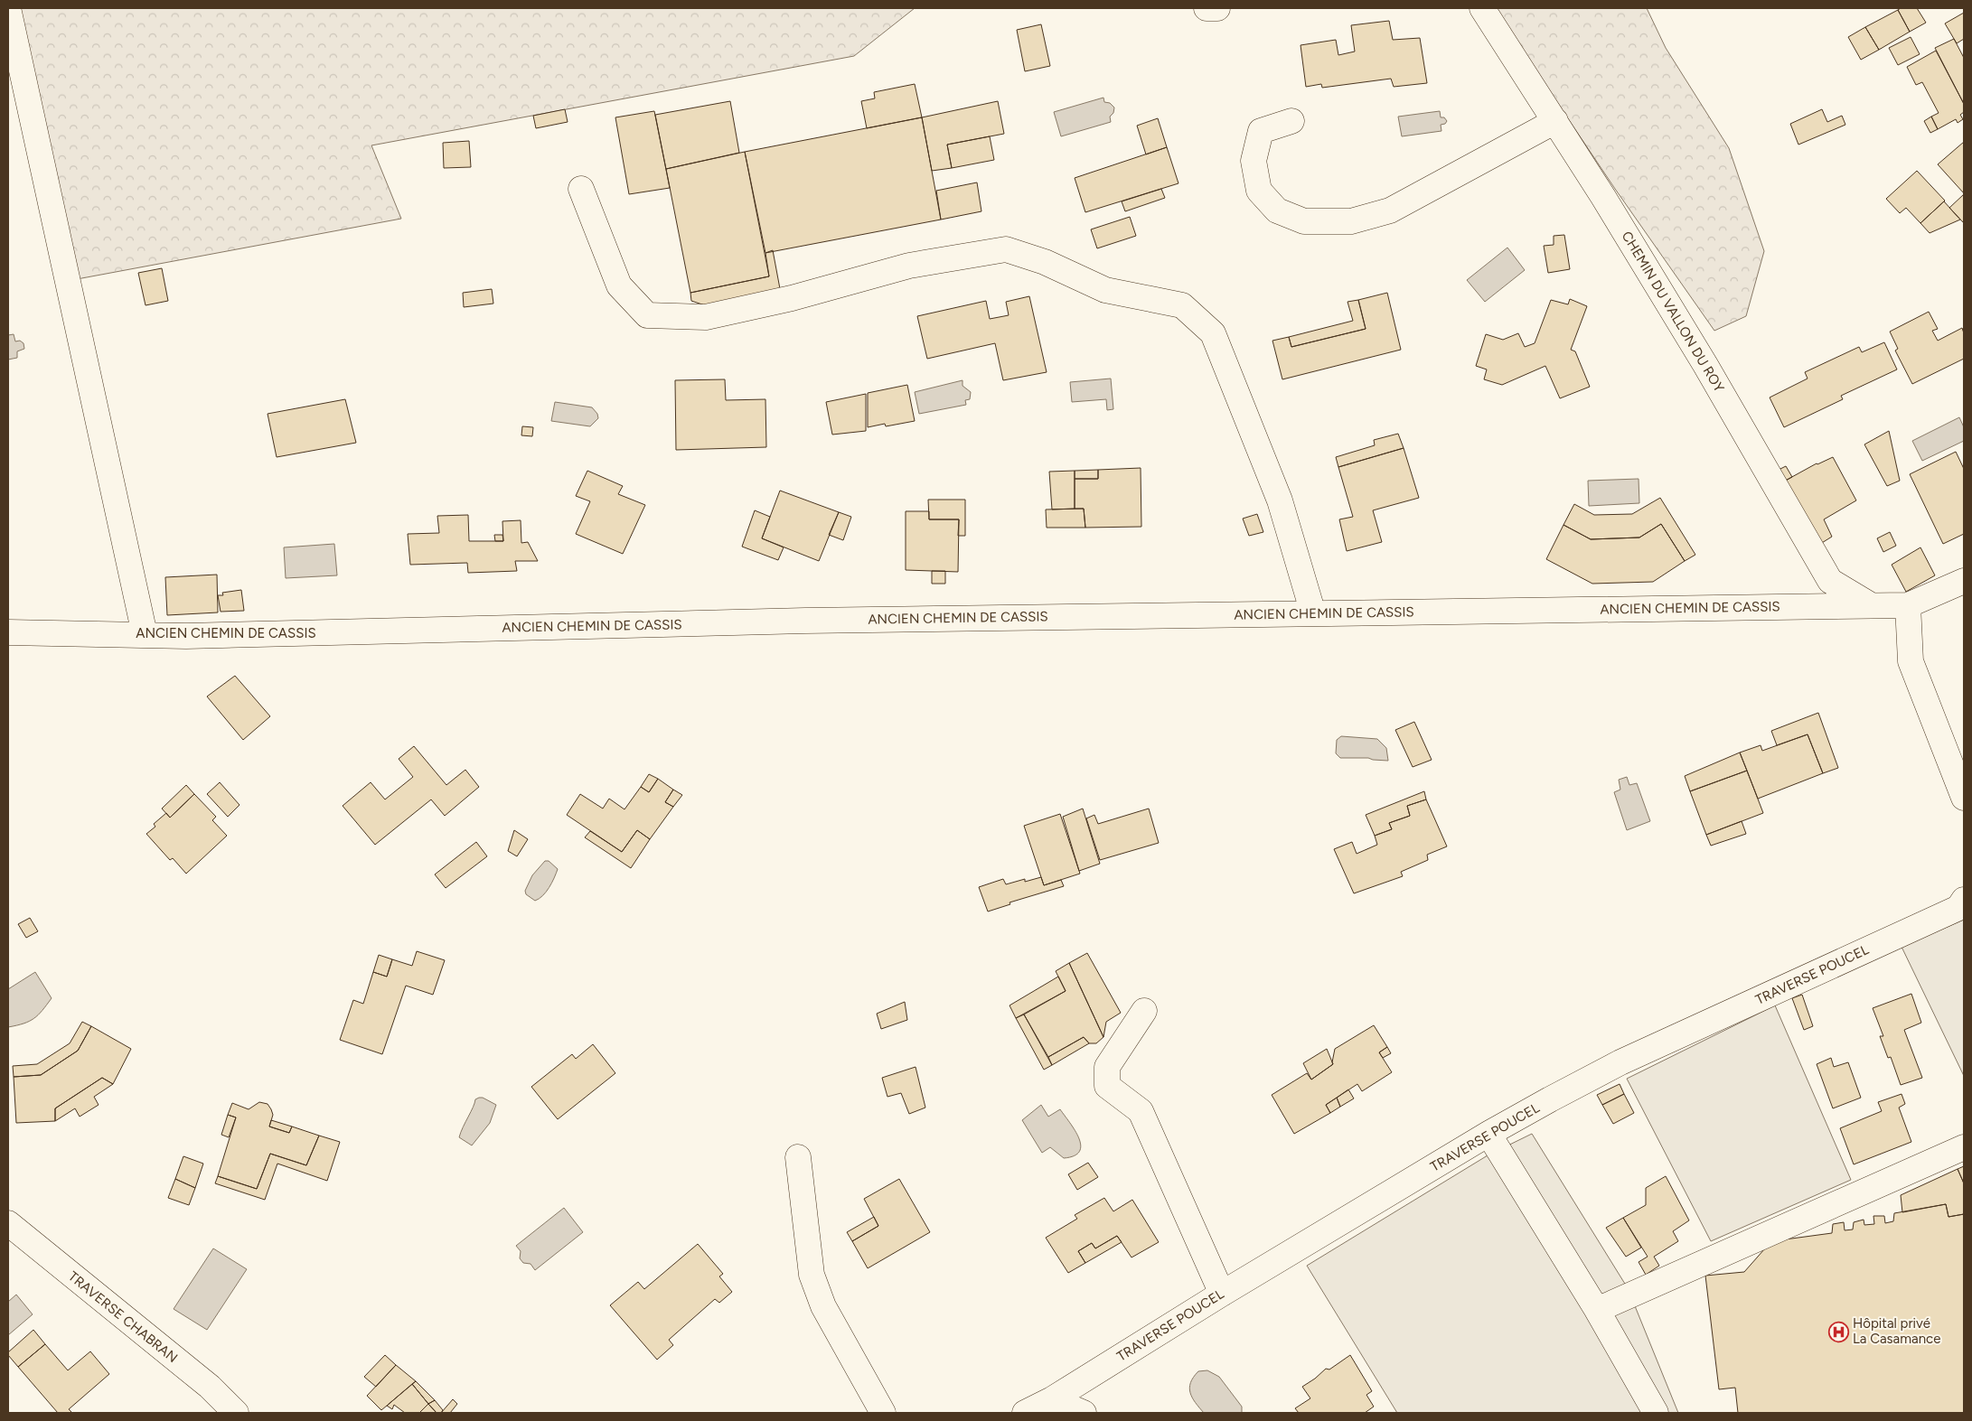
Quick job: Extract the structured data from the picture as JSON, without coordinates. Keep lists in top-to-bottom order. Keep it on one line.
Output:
{"streets":{"street":["CHEMIN DU VALLON DU ROY","ANCIEN CHEMIN DE CASSIS","TRAVERSE POUCEL","TRAVERSE CHABRAN"]},"crossings":[["CHEMIN DU VALLON DU ROY","ANCIEN CHEMIN DE CASSIS"]],"places":{"hospital":["Hôpital privé La Casamance"]}}
